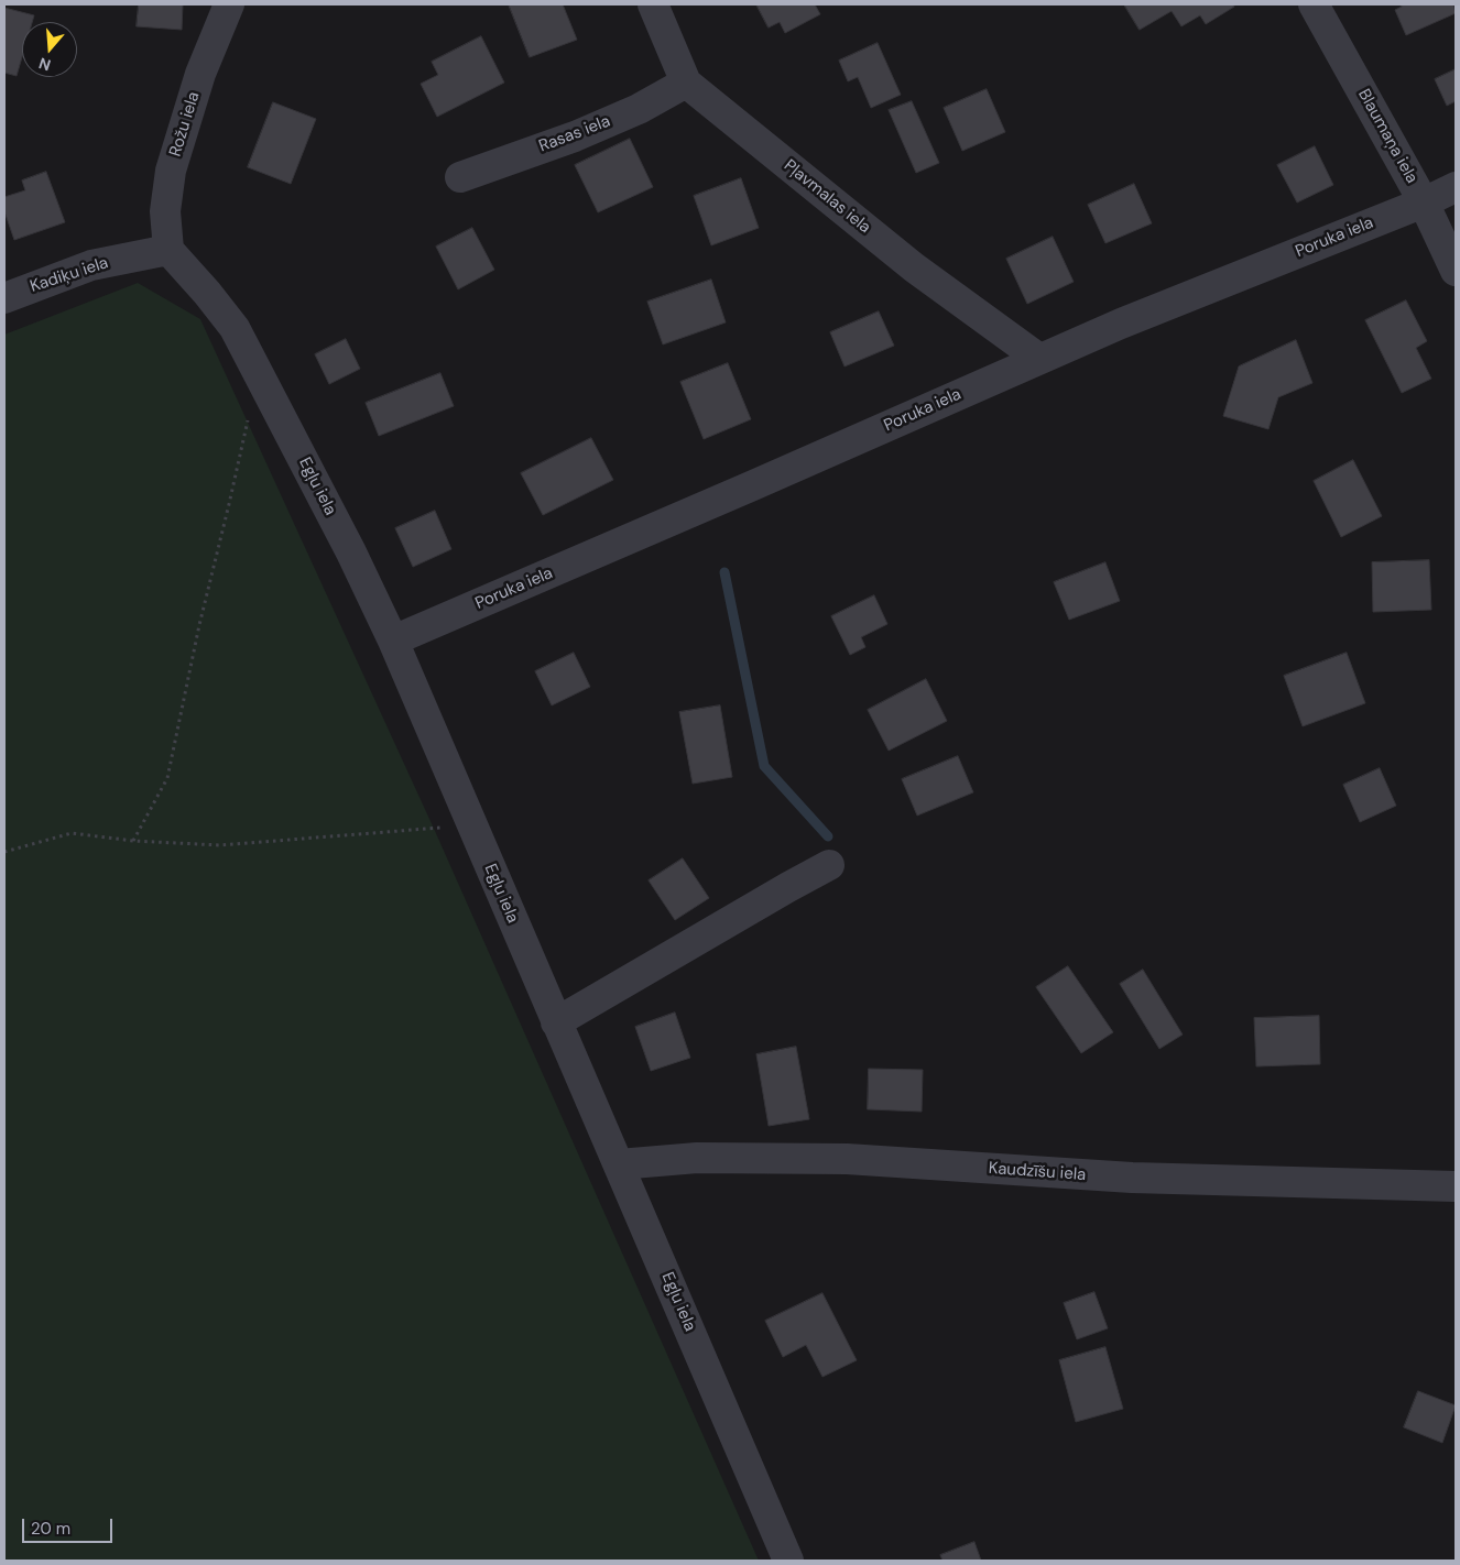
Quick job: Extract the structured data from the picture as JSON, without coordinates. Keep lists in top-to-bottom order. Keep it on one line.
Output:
{"streets":{"street":["Rožu iela","Rasas iela","Blaumaņa iela","Pļavmalas iela","Poruka iela","Kadiķu iela","Egļu iela","Kaudzīšu iela"]},"crossings":[["Rožu iela","Kadiķu iela"],["Rožu iela","Egļu iela"],["Rasas iela","Pļavmalas iela"],["Blaumaņa iela","Poruka iela"],["Pļavmalas iela","Poruka iela"],["Poruka iela","Egļu iela"],["Kadiķu iela","Egļu iela"],["Egļu iela","Kaudzīšu iela"]],"scale_bar":"20 m","north":"bottom"}
